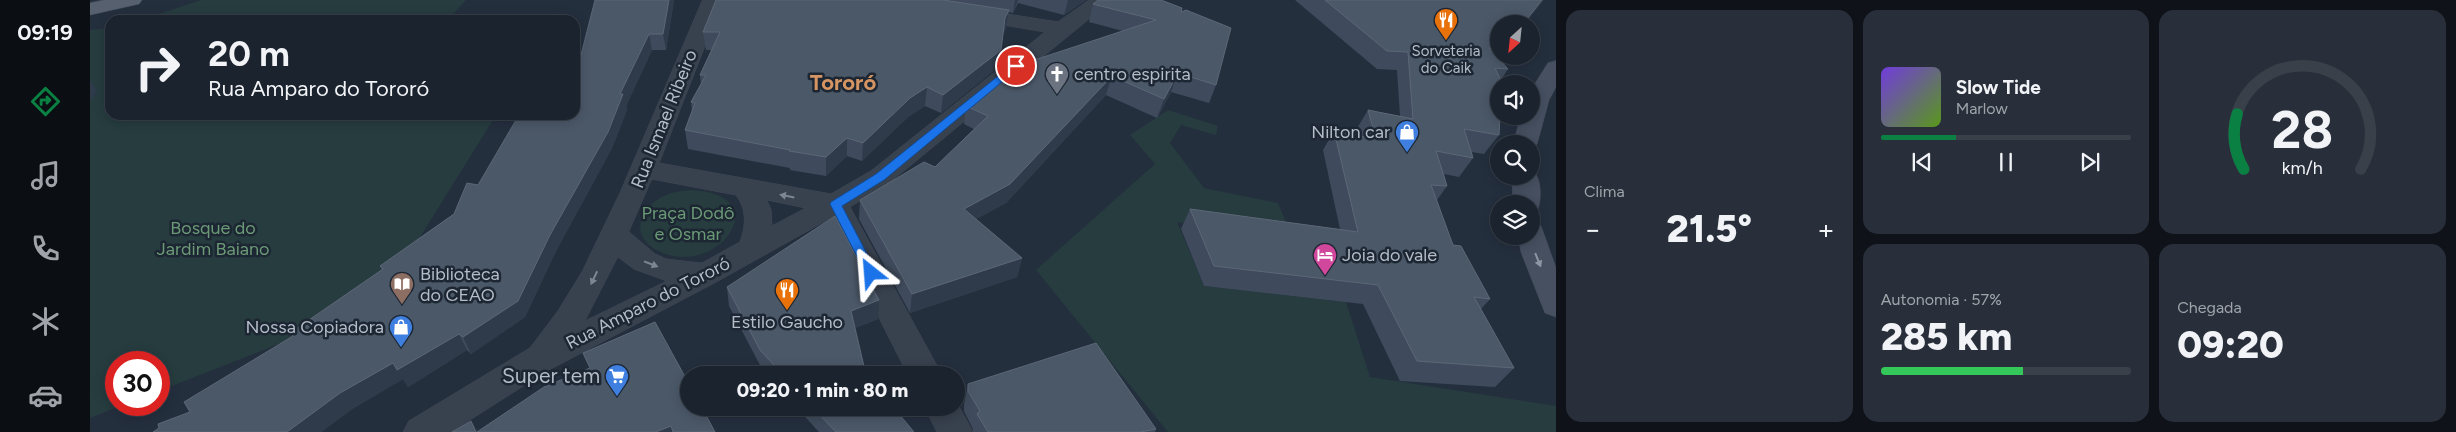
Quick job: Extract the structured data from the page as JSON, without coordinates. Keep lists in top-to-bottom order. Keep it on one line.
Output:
{"streets":{"street":["Rua Ismael Ribeiro","Rua Amparo do Tororó"]},"crossings":[["Rua Ismael Ribeiro","Rua Amparo do Tororó"]],"one_way":["Rua Ismael Ribeiro"],"districts":["Tororó"],"parks":["Praça Dodô e Osmar","Bosque do Jardim Baiano"],"places":{"restaurant":["Sorveteria do Caik","Estilo Gaucho"],"church":["centro espirita"],"shop":["Nilton car","Nossa Copiadora"],"hotel":["Joia do vale"],"library":["Biblioteca do CEAO"],"supermarket":["Super tem"]},"north":"bottom left","page":{"tabs":"09:19","tile":["Clima",["Autonomia · 57%","285 km"],["Chegada","09:20"]],"turn":["20 m","Rua Amparo do Tororó"],"song":["Slow Tide","Marlow"],"heat":["−","21.5°","+"],"limit":"30","trip":"09:20 · 1 min · 80 m","gauge":["28","km/h"]}}
